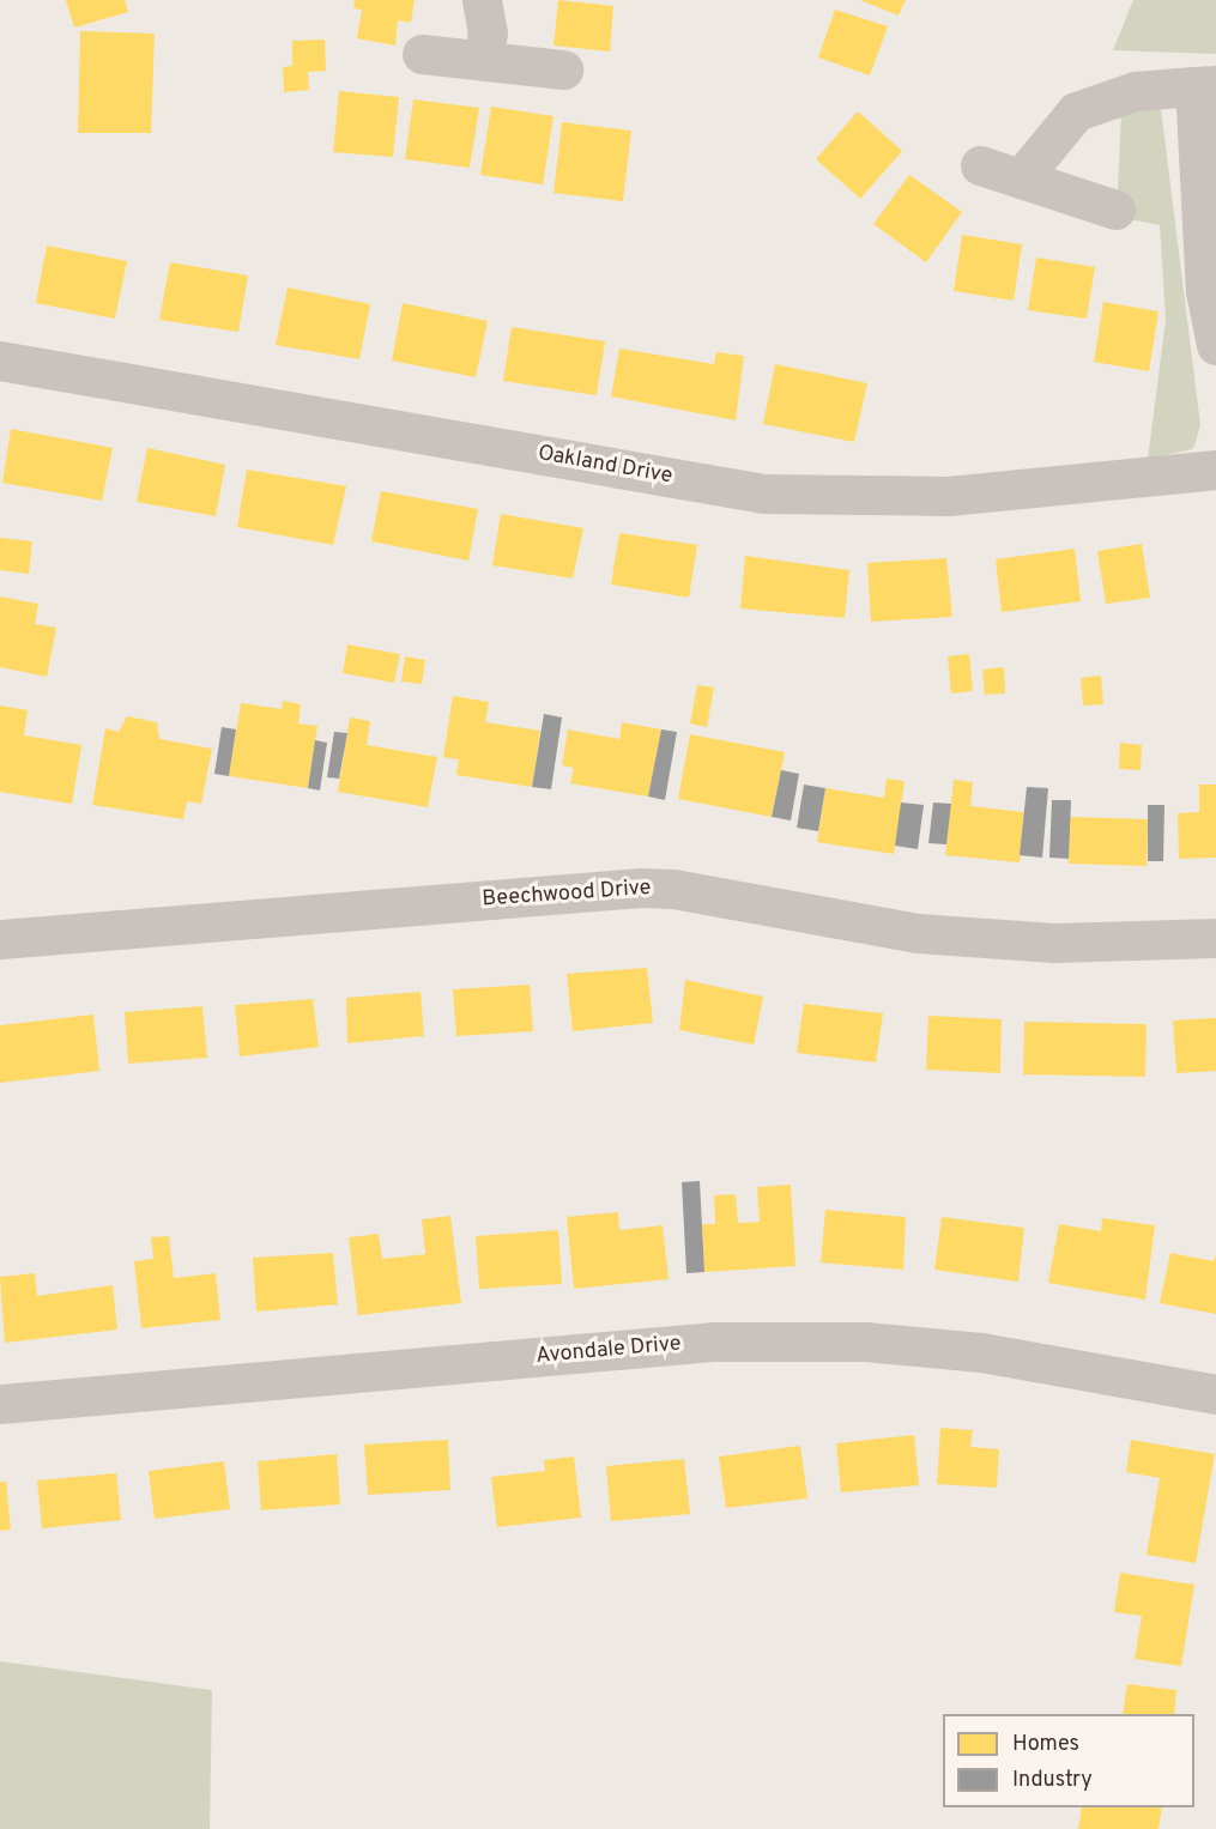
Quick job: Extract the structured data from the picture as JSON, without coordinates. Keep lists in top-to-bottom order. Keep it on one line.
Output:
{"streets":{"street":["Oakland Drive","Beechwood Drive","Avondale Drive"]},"legend":["Homes","Industry"]}
